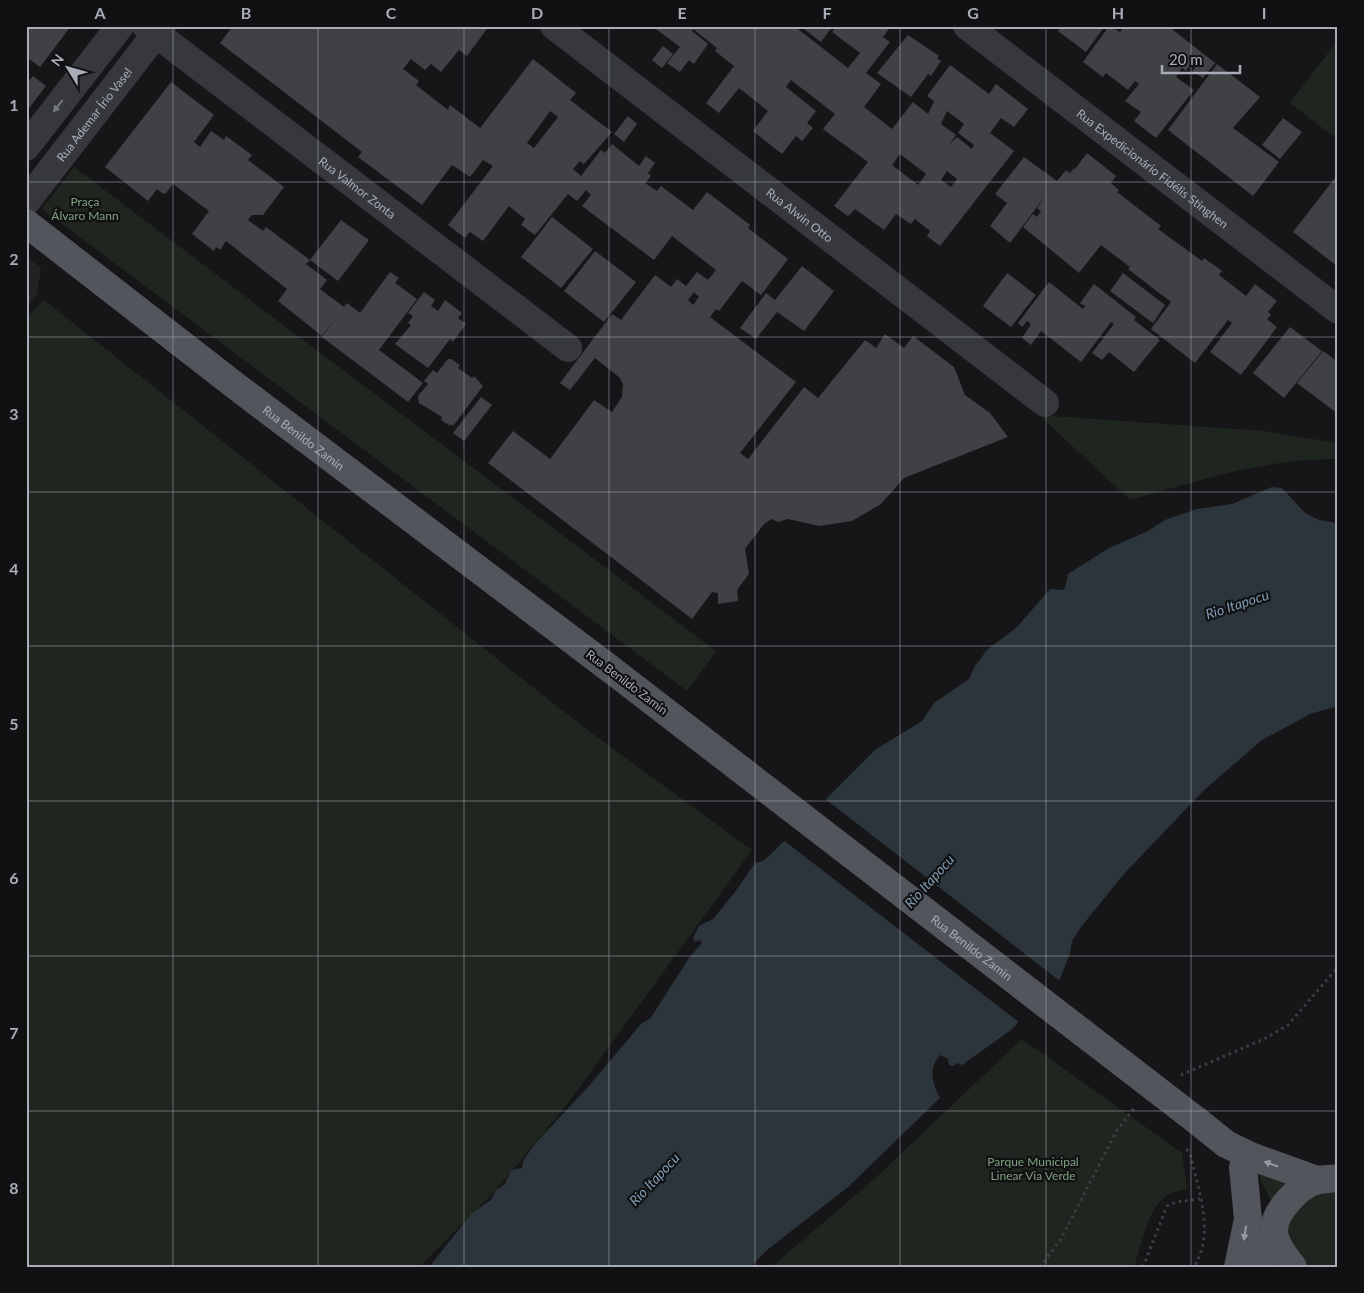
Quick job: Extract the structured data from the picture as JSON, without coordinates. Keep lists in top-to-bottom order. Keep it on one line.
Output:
{"streets":{"main road":["Rua Benildo Zamin"],"street":["Rua Ademar Írio Vasel","Rua Expedicionário Fidélis Stinghen","Rua Valmor Zonta","Rua Alwin Otto"]},"crossings":[["Rua Ademar Írio Vasel","Rua Valmor Zonta"]],"water":["Rio Itapocu"],"parks":["Praça Álvaro Mann","Parque Municipal Linear Via Verde"],"scale_bar":"20 m","north":"top left","grid":{"columns":["A","B","C","D","E","F","G","H","I"],"rows":["1","2","3","4","5","6","7","8"]}}
